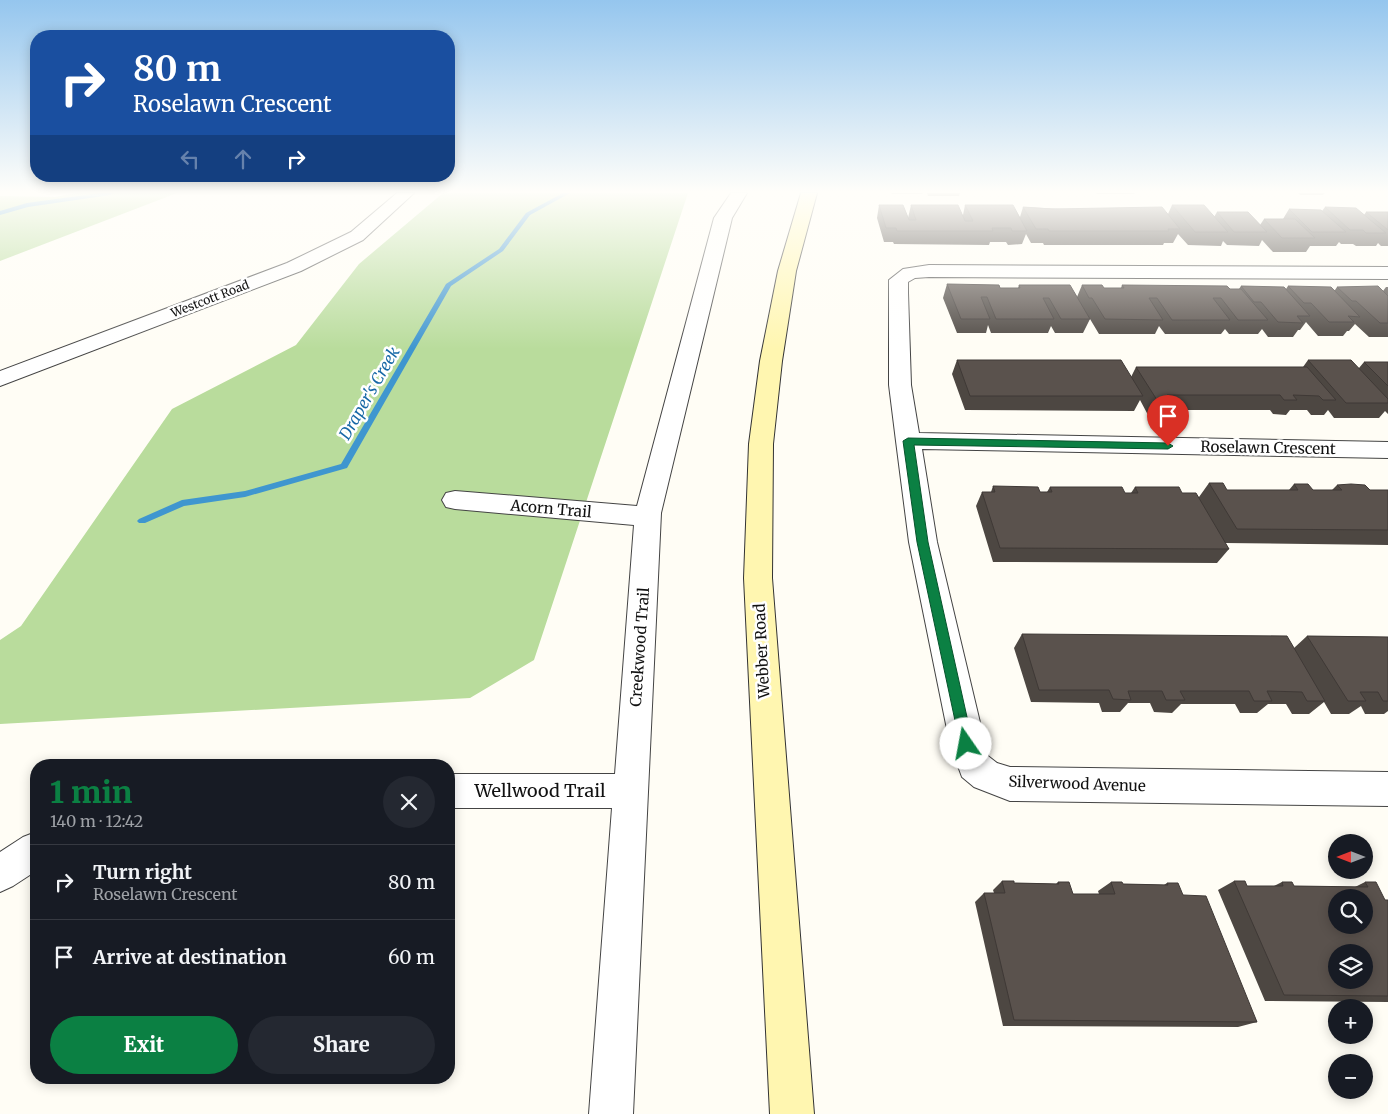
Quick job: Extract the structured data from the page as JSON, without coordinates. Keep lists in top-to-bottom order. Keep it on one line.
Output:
{"streets":{"main road":["Webber Road"],"street":["Westcott Road","Roselawn Crescent","Acorn Trail","Creekwood Trail","Silverwood Avenue","Wellwood Trail"]},"crossings":[["Roselawn Crescent","Silverwood Avenue"],["Acorn Trail","Creekwood Trail"],["Creekwood Trail","Wellwood Trail"]],"water":["Draper's Creek"],"north":"left","page":{"turn":["80 m","Roselawn Crescent"],"heading":["1 min","140 m · 12:42"],"map_buttons":["+","−"],"list":[{"name":"Turn right","note":"Roselawn Crescent","value":"80 m"},{"name":"Arrive at destination","value":"60 m"}],"buttons":["Exit","Share"]}}
